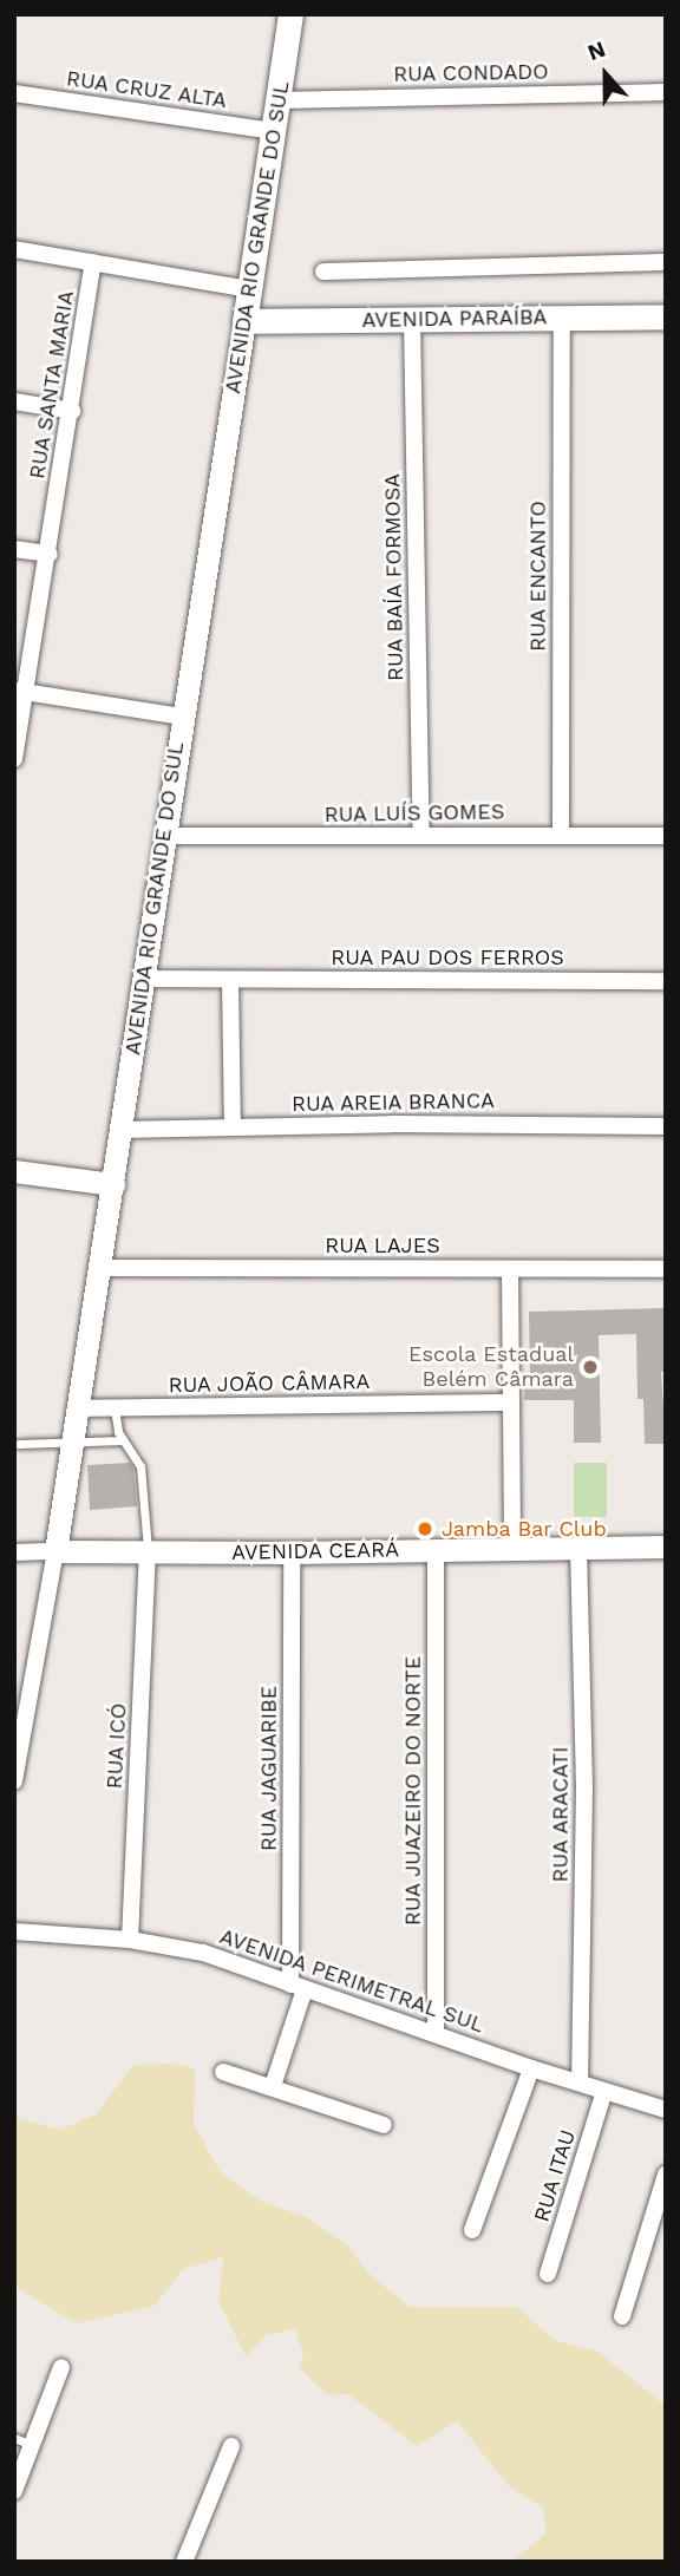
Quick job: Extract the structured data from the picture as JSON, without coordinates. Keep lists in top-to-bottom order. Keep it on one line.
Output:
{"streets":{"main road":["AVENIDA RIO GRANDE DO SUL","AVENIDA PARAÍBA"],"street":["RUA CONDADO","RUA CRUZ ALTA","RUA SANTA MARIA","RUA ENCANTO","RUA BAÍA FORMOSA","RUA LUÍS GOMES","RUA PAU DOS FERROS","RUA AREIA BRANCA","RUA LAJES","RUA JOÃO CÂMARA","AVENIDA CEARÁ","RUA ICÓ","RUA JAGUARIBE","RUA JUAZEIRO DO NORTE","RUA ARACATI","AVENIDA PERIMETRAL SUL","RUA ITAU"]},"crossings":[["RUA CONDADO","AVENIDA RIO GRANDE DO SUL"],["RUA CRUZ ALTA","AVENIDA RIO GRANDE DO SUL"],["AVENIDA RIO GRANDE DO SUL","AVENIDA PARAÍBA"],["AVENIDA RIO GRANDE DO SUL","RUA LUÍS GOMES"],["AVENIDA RIO GRANDE DO SUL","RUA PAU DOS FERROS"],["AVENIDA RIO GRANDE DO SUL","RUA AREIA BRANCA"],["AVENIDA RIO GRANDE DO SUL","RUA LAJES"],["AVENIDA RIO GRANDE DO SUL","RUA JOÃO CÂMARA"],["AVENIDA RIO GRANDE DO SUL","AVENIDA CEARÁ"],["AVENIDA PARAÍBA","RUA ENCANTO"],["AVENIDA PARAÍBA","RUA BAÍA FORMOSA"],["RUA ENCANTO","RUA LUÍS GOMES"],["RUA BAÍA FORMOSA","RUA LUÍS GOMES"],["AVENIDA CEARÁ","RUA ICÓ"],["AVENIDA CEARÁ","RUA JAGUARIBE"],["AVENIDA CEARÁ","RUA JUAZEIRO DO NORTE"],["AVENIDA CEARÁ","RUA ARACATI"],["RUA ICÓ","AVENIDA PERIMETRAL SUL"],["RUA JAGUARIBE","AVENIDA PERIMETRAL SUL"],["RUA JUAZEIRO DO NORTE","AVENIDA PERIMETRAL SUL"],["RUA ARACATI","AVENIDA PERIMETRAL SUL"],["AVENIDA PERIMETRAL SUL","RUA ITAU"]],"places":["Escola Estadual Belém Câmara","Jamba Bar Club"],"north":"top"}
